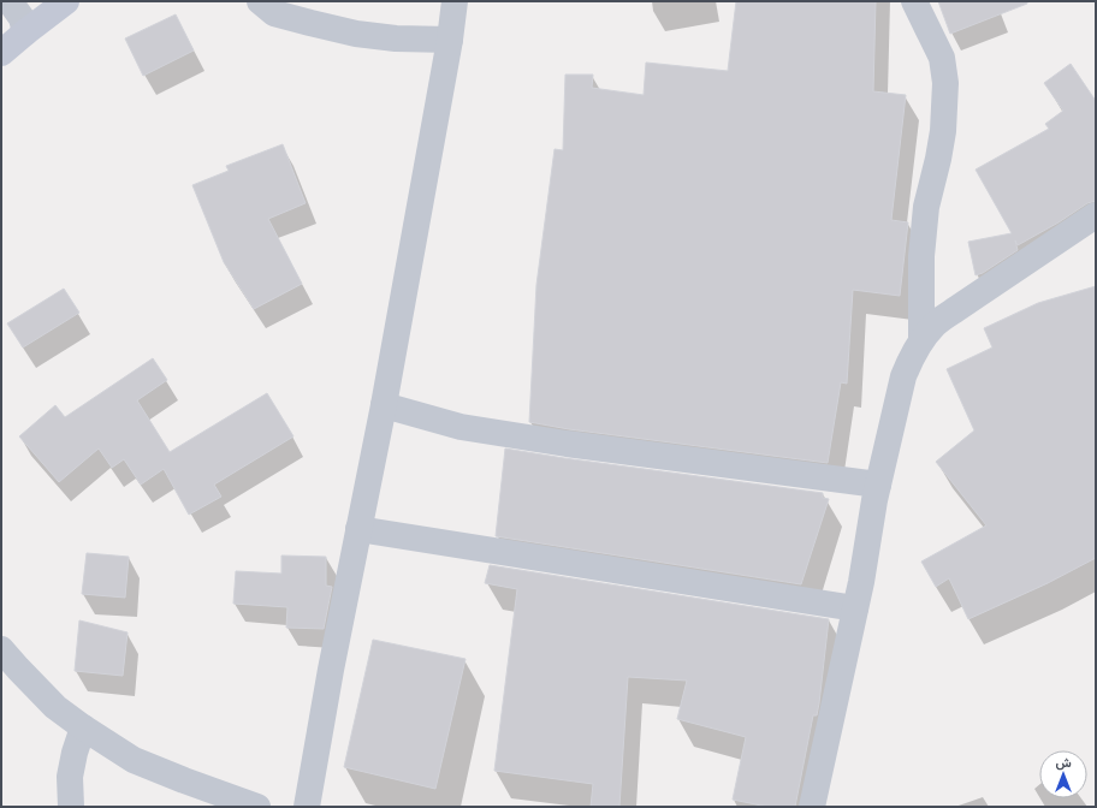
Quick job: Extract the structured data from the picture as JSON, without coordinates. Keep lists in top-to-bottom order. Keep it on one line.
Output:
{"north":"top"}
